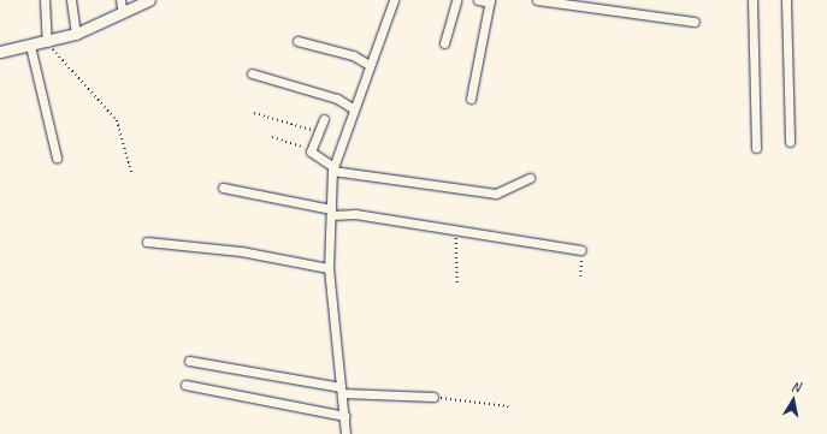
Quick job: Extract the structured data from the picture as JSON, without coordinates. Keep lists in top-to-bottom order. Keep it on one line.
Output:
{"north":"top"}
